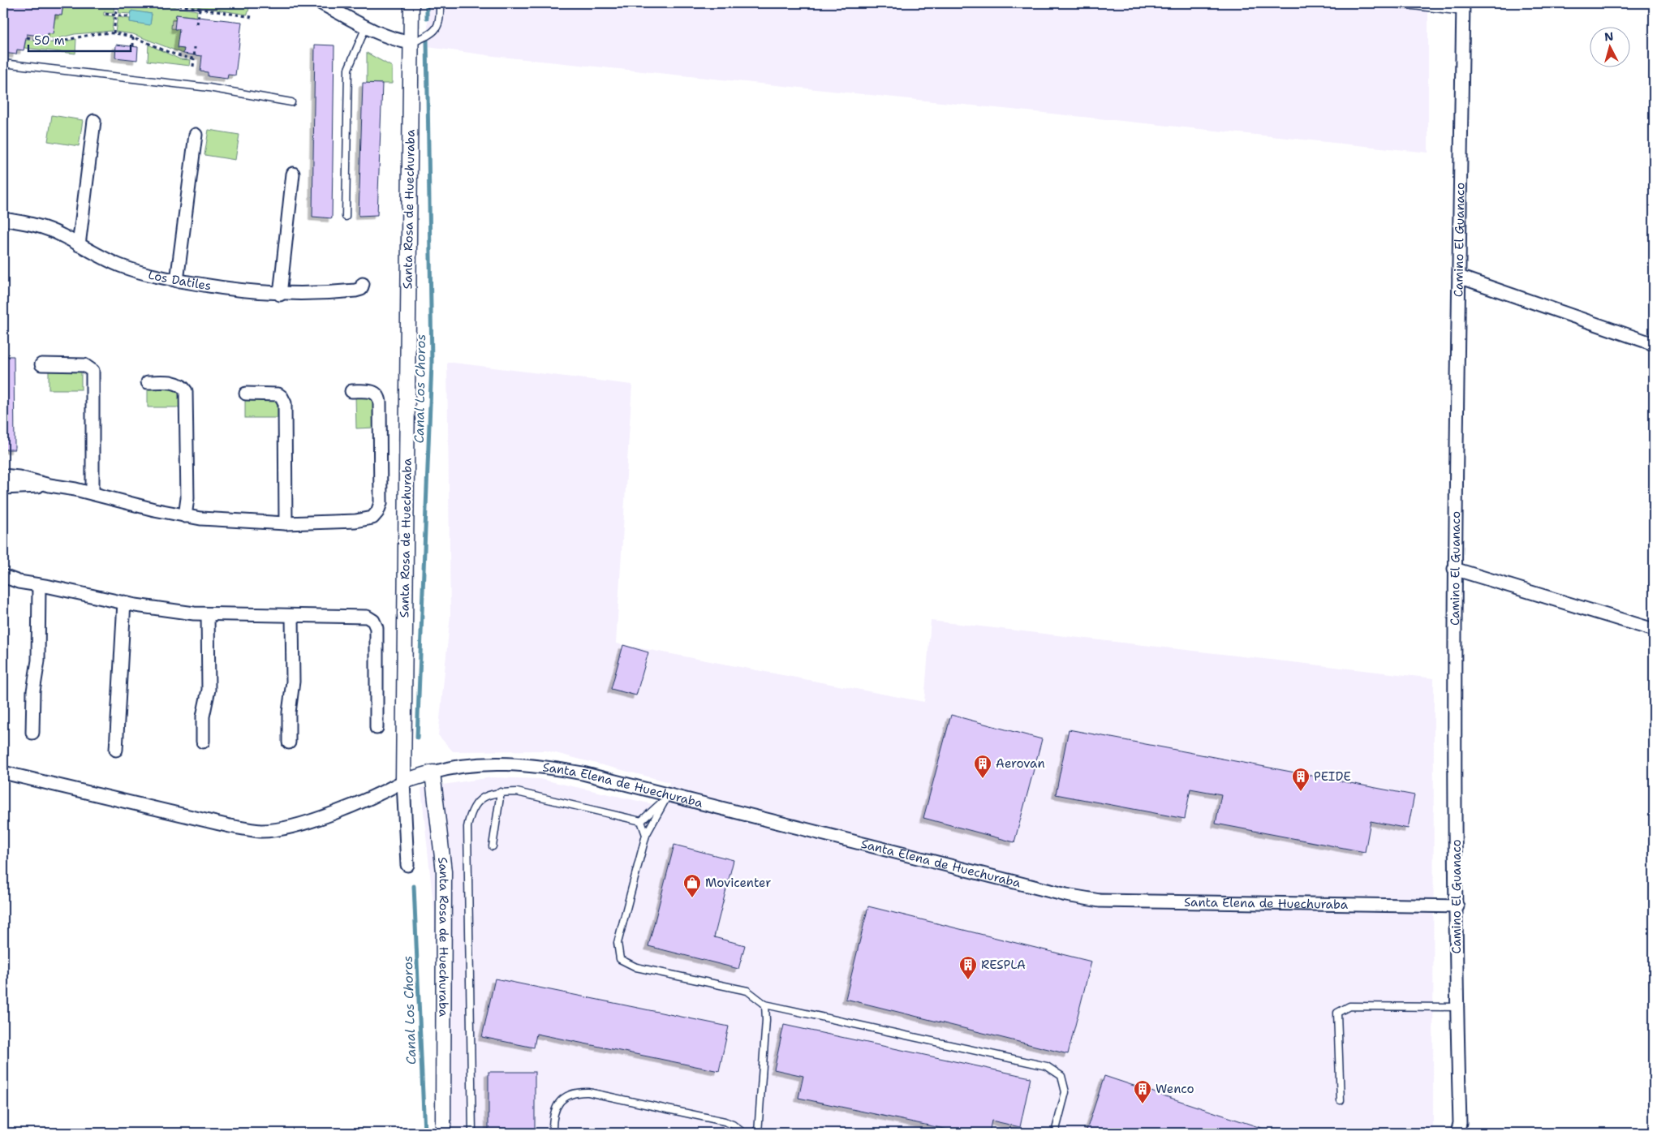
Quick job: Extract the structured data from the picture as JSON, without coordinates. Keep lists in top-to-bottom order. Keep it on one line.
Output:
{"streets":{"street":["Santa Rosa de Huechuraba","Camino El Guanaco","Los Datiles","Santa Elena de Huechuraba"]},"crossings":[["Santa Rosa de Huechuraba","Santa Elena de Huechuraba"],["Camino El Guanaco","Santa Elena de Huechuraba"]],"water":["Canal Los Choros"],"places":{"building":["Aerovan","PEIDE","RESPLA","Wenco"],"shop":["Movicenter"]},"scale_bar":"50 m","north":"top"}
